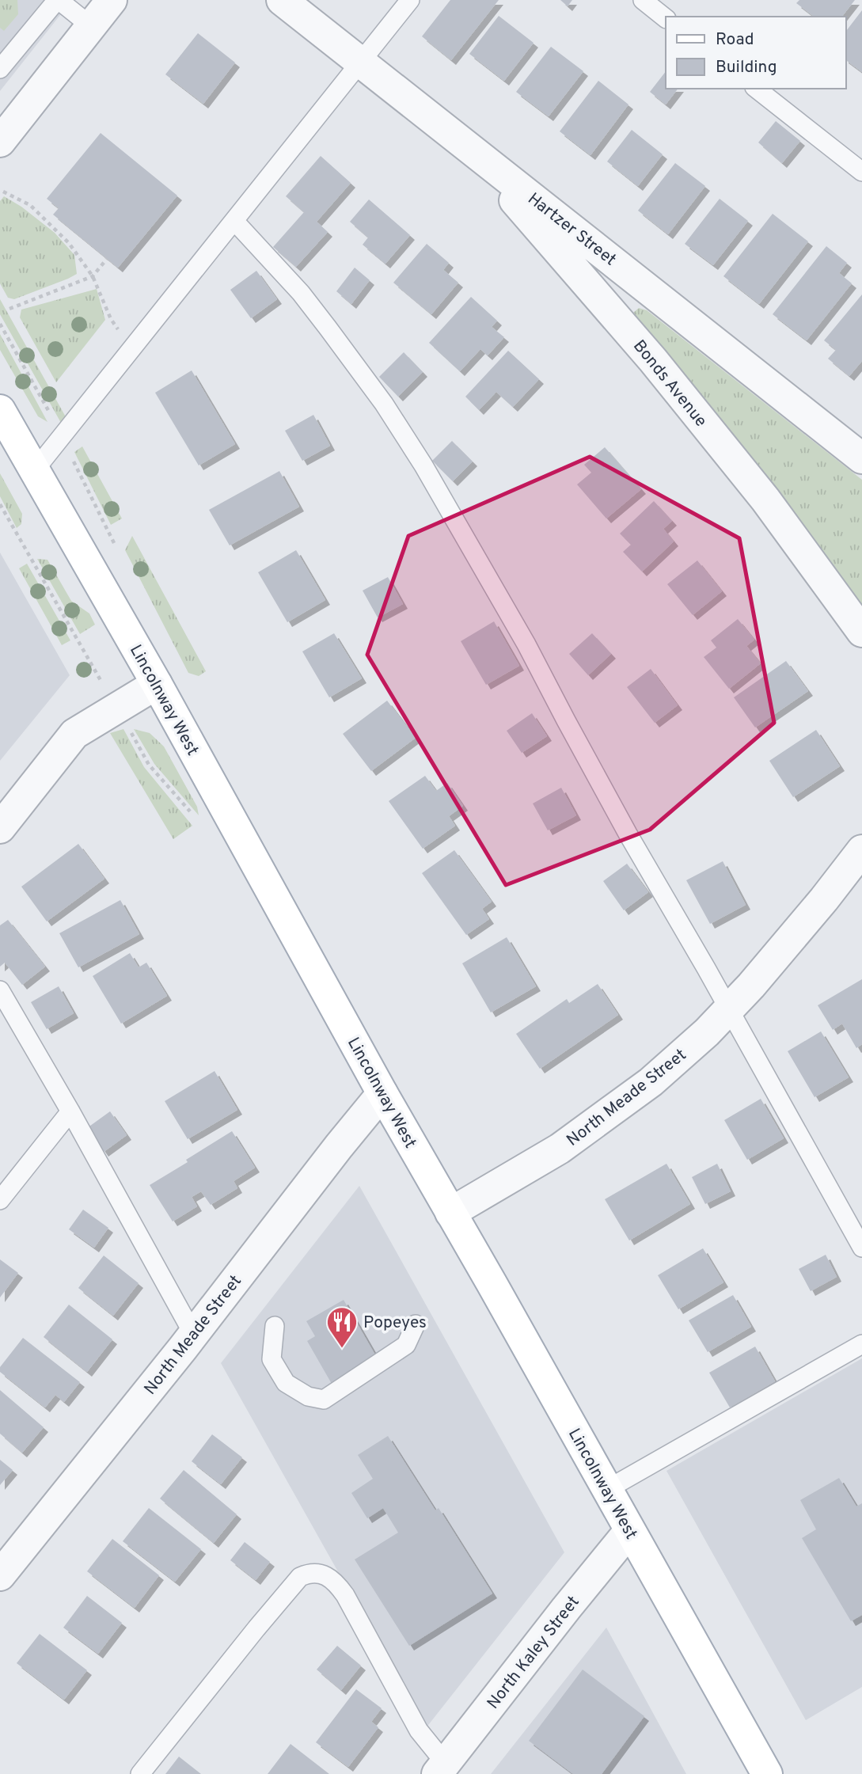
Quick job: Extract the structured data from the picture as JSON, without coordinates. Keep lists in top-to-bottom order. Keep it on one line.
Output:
{"streets":{"main road":["Lincolnway West"],"street":["Hartzer Street","Bonds Avenue","North Meade Street","North Kaley Street"]},"crossings":[["Hartzer Street","Bonds Avenue"],["Lincolnway West","North Meade Street"],["Lincolnway West","North Kaley Street"]],"places":{"restaurant":["Popeyes"]},"legend":["Road","Building"]}
